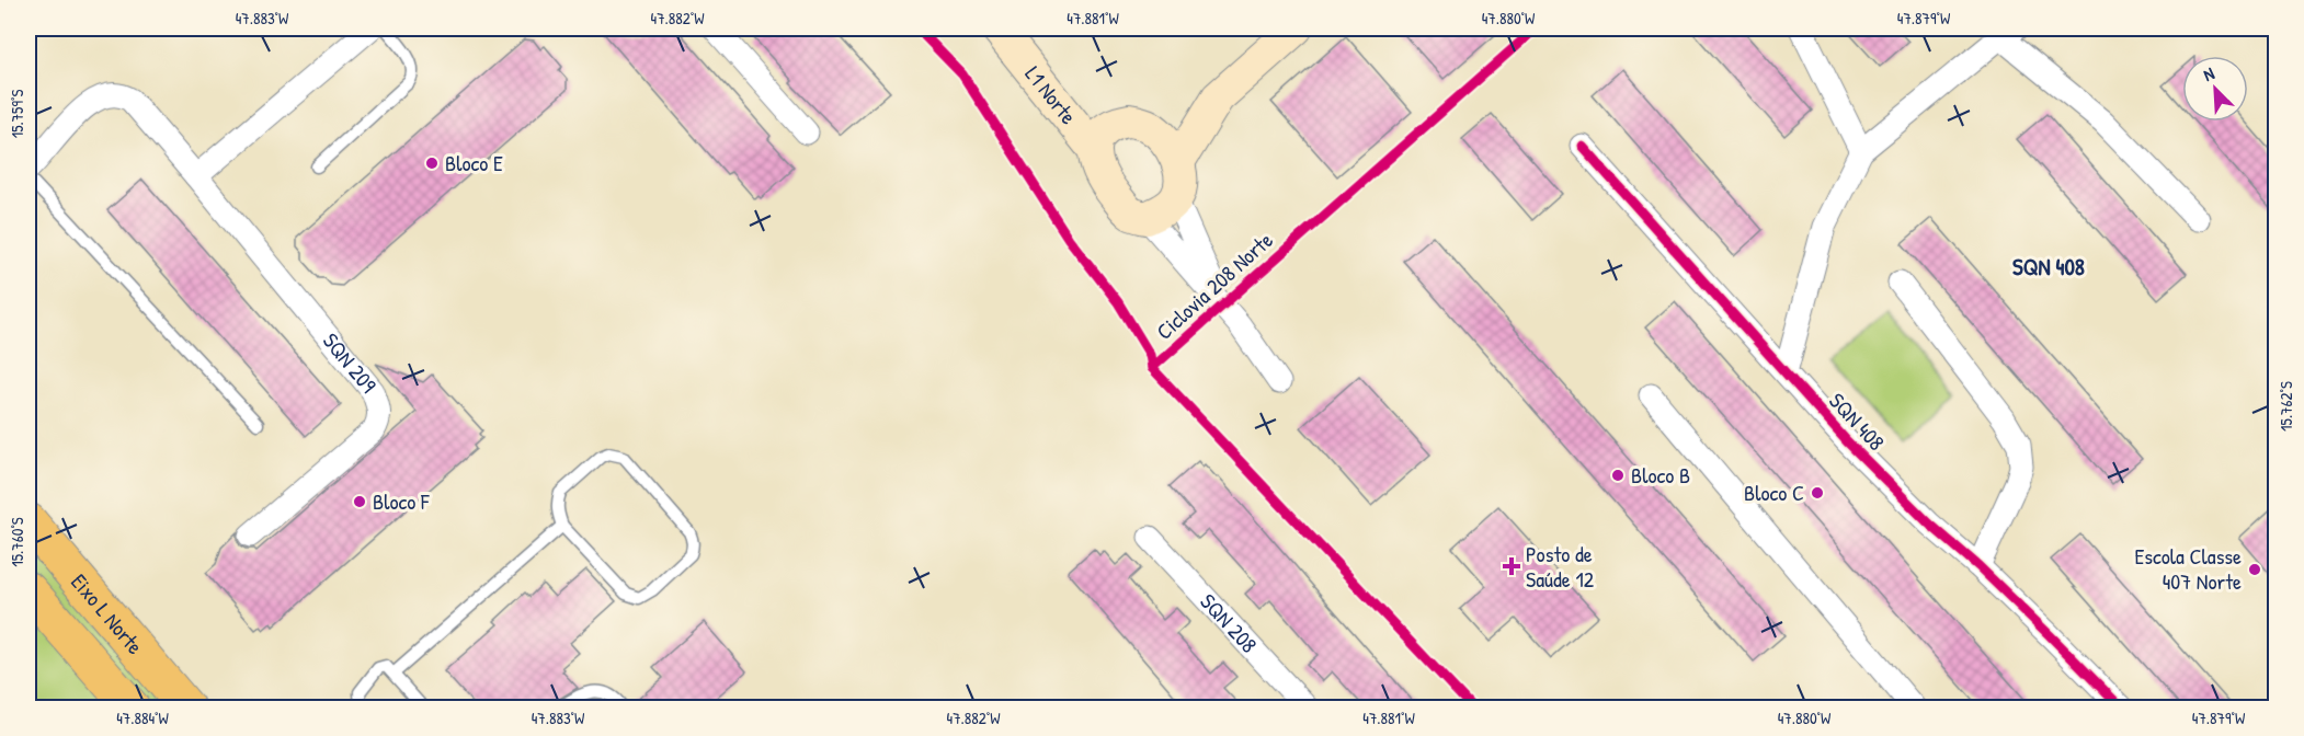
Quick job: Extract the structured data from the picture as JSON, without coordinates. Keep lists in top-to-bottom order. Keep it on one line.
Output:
{"streets":{"main road":["Eixo L Norte"],"street":["L1 Norte","SQN 209","SQN 408","SQN 208"],"cycle path":["Ciclovia 208 Norte"]},"districts":["SQN 408"],"places":{"other":["Bloco E","Bloco B","Bloco C","Bloco F","Escola Classe 407 Norte"],"health":["Posto de Saúde 12"]},"north":"top left","coordinates":["47.883°W","47.882°W","47.881°W","47.880°W","47.879°W","15.759°S","15.762°S","15.760°S","47.884°W"]}
